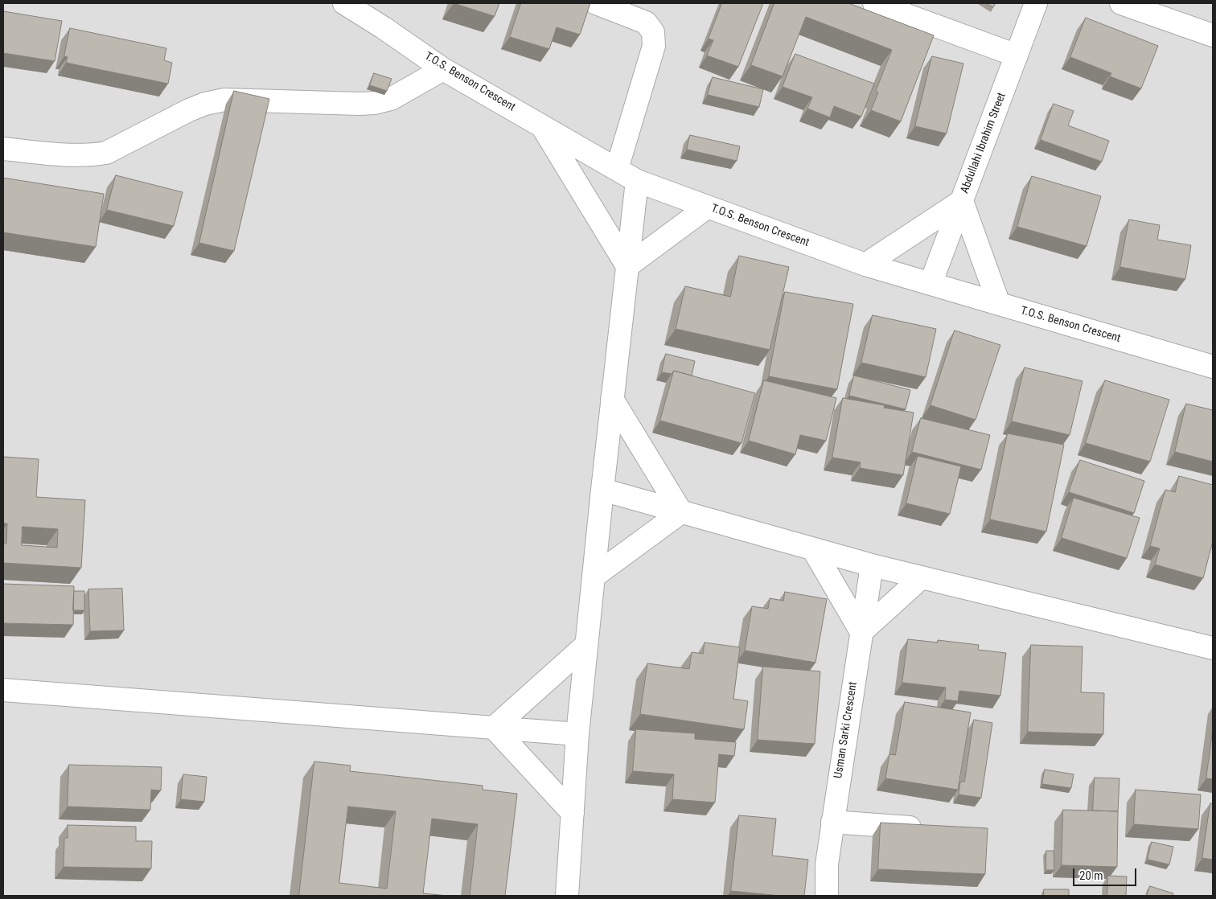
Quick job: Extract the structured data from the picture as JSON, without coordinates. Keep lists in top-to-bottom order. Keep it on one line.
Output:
{"streets":{"street":["T.O.S. Benson Crescent","Abdullahi Ibrahim Street","Usman Sarki Crescent"]},"crossings":[["T.O.S. Benson Crescent","Abdullahi Ibrahim Street"]],"scale_bar":"20 m"}
